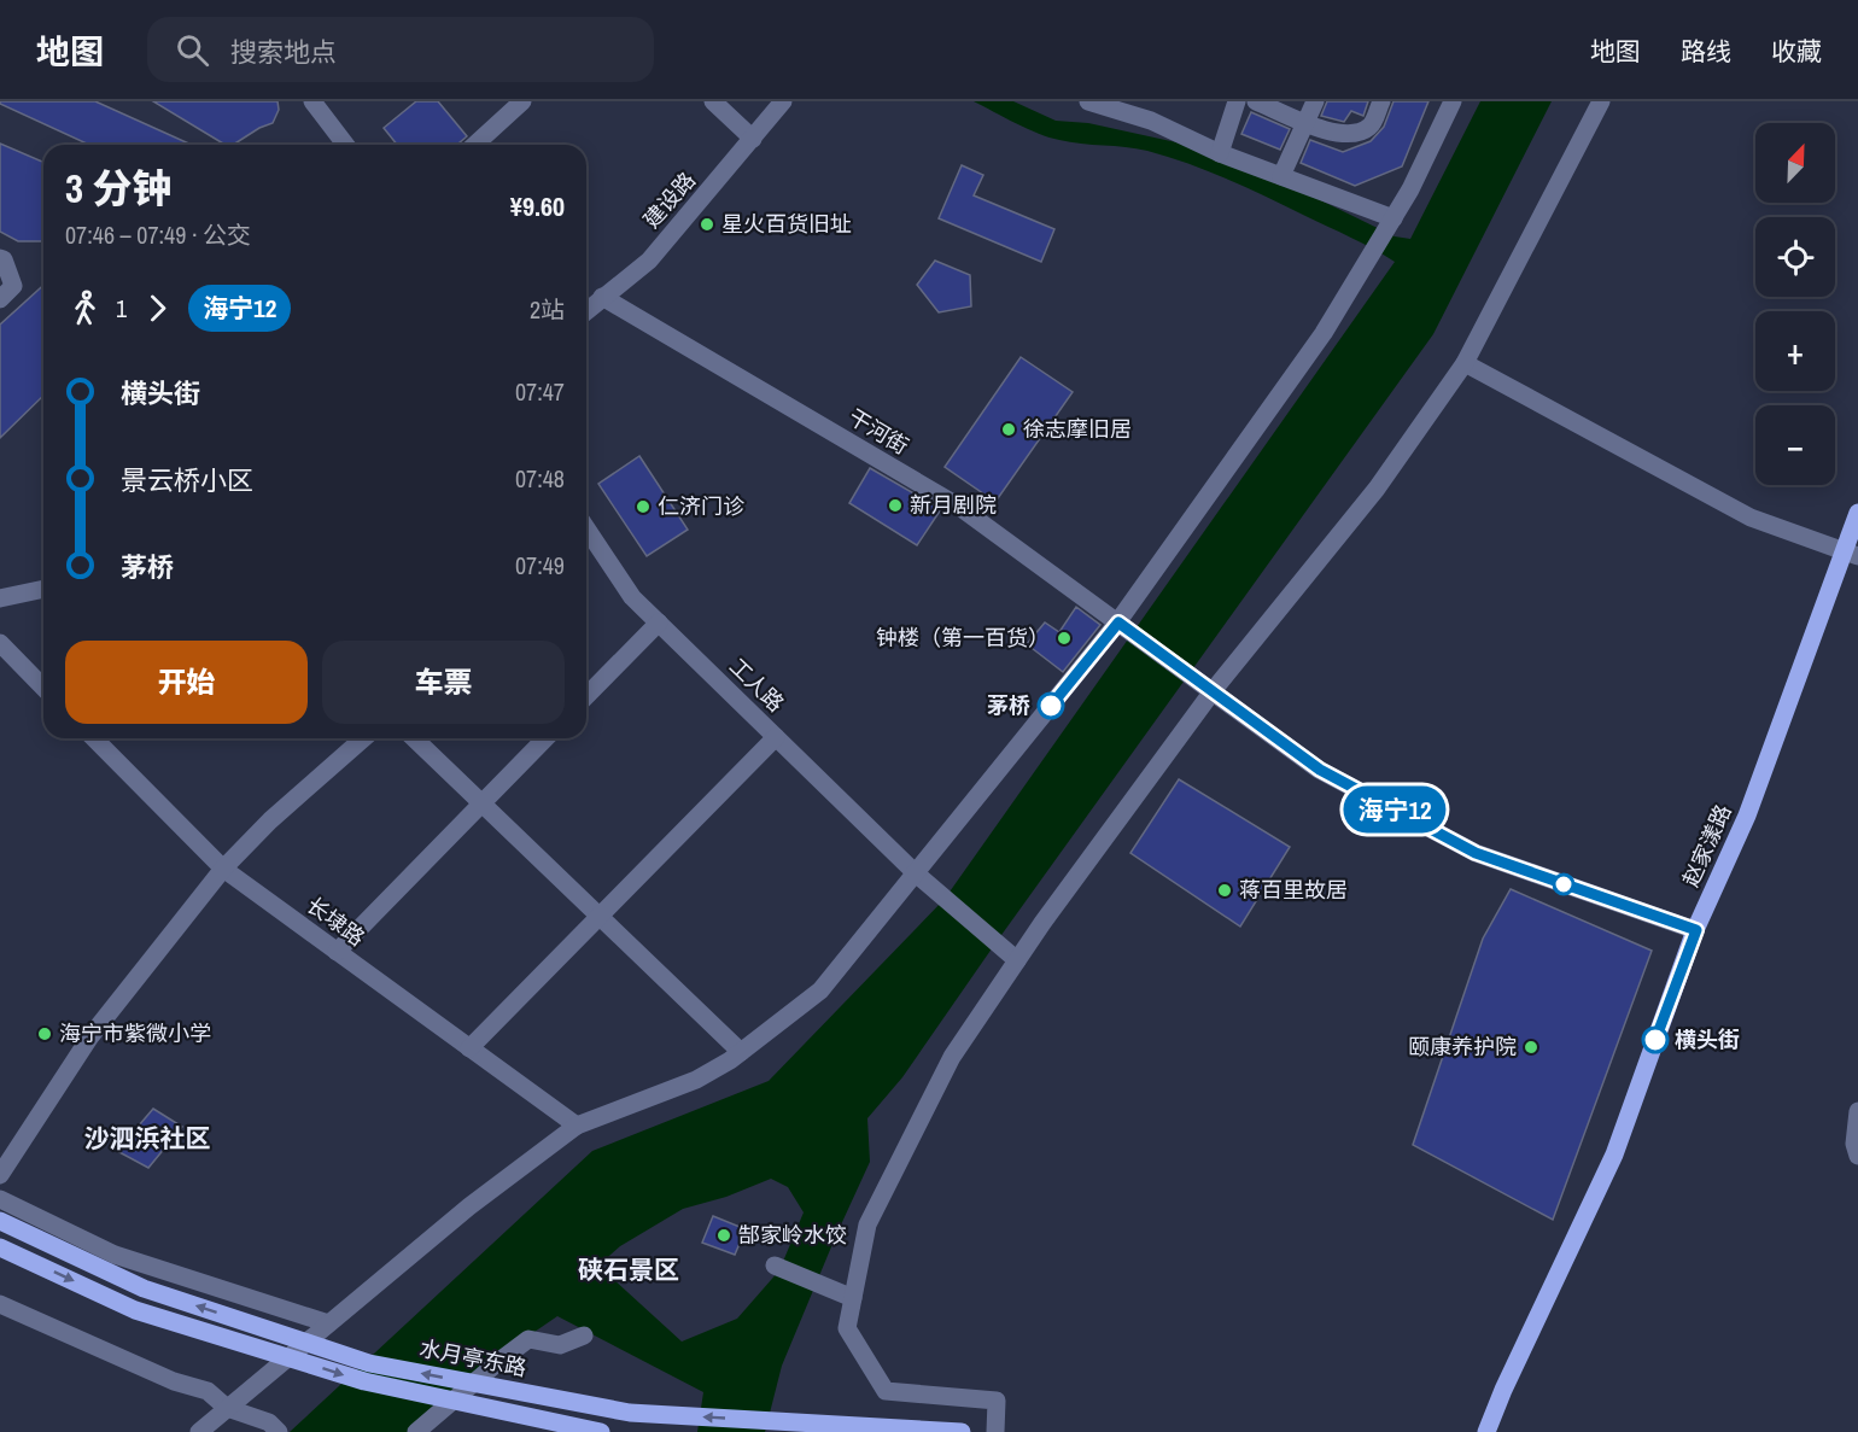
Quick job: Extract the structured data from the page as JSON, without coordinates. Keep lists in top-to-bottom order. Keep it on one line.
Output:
{"streets":{"main road":["赵家漾路","水月亭东路"],"street":["建设路","干河街","工人路","长埭路"]},"crossings":[["建设路","干河街"],["干河街","赵家漾路"]],"districts":["沙泗浜社区","硖石景区"],"places":["星火百货旧址","徐志摩旧居","新月剧院","仁济门诊","钟楼（第一百货）","茅桥","蒋百里故居","海宁市紫微小学","横头街","颐康养护院","郜家岭水饺"],"lines":["bus line 海宁12"],"north":"top right","page":{"header":"地图","search":"搜索地点","nav":["地图","路线","收藏"],"on_map":"海宁12","map_buttons":["+","−"],"heading":["3 分钟","07:46 – 07:49 · 公交","¥9.60"],"legs":["1","海宁12","2站"],"list":[{"name":"横头街","value":"07:47"},{"name":"景云桥小区","value":"07:48"},{"name":"茅桥","value":"07:49"}],"buttons":["开始","车票"]}}
